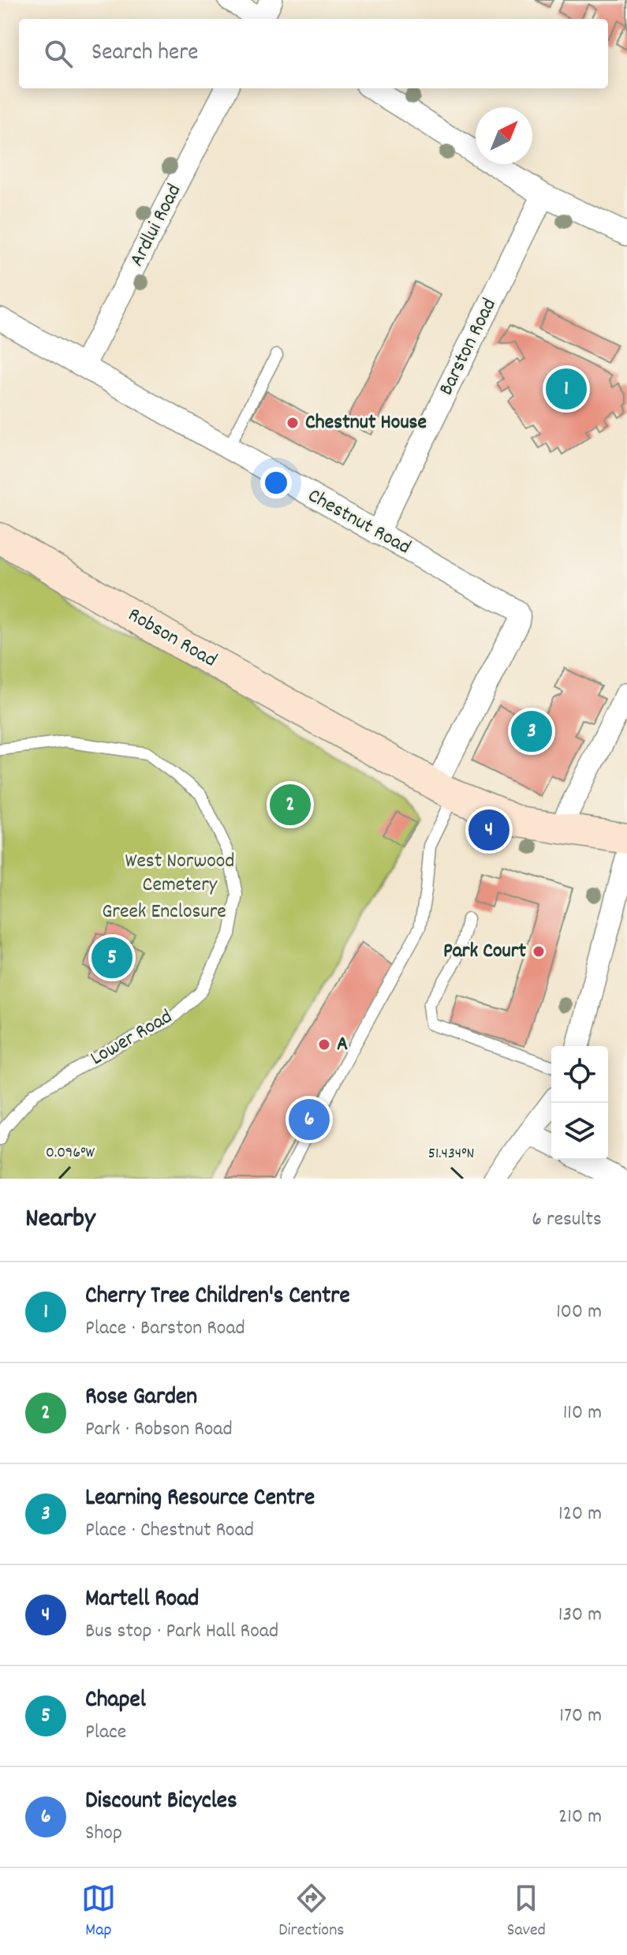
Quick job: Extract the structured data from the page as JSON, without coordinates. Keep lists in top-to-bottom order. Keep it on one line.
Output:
{"streets":{"street":["Ardlui Road","Barston Road","Chestnut Road","Robson Road"],"lane":["Lower Road"]},"crossings":[["Ardlui Road","Chestnut Road"],["Barston Road","Chestnut Road"],["Chestnut Road","Robson Road"]],"parks":["West Norwood Cemetery","Greek Enclosure"],"places":["Chestnut House","Park Court","A"],"north":"top right","page":{"search":"Search here","pins":["1","3","2","4","5","6"],"heading":["Nearby","6 results"],"list":[{"mark":"1","name":"Cherry Tree Children's Centre","note":"Place · Barston Road","value":"100 m"},{"mark":"2","name":"Rose Garden","note":"Park · Robson Road","value":"110 m"},{"mark":"3","name":"Learning Resource Centre","note":"Place · Chestnut Road","value":"120 m"},{"mark":"4","name":"Martell Road","note":"Bus stop · Park Hall Road","value":"130 m"},{"mark":"5","name":"Chapel","note":"Place","value":"170 m"},{"mark":"6","name":"Discount Bicycles","note":"Shop","value":"210 m"}],"nav":["Map","Directions","Saved"]},"coordinates":["0.096°W","51.434°N"]}
